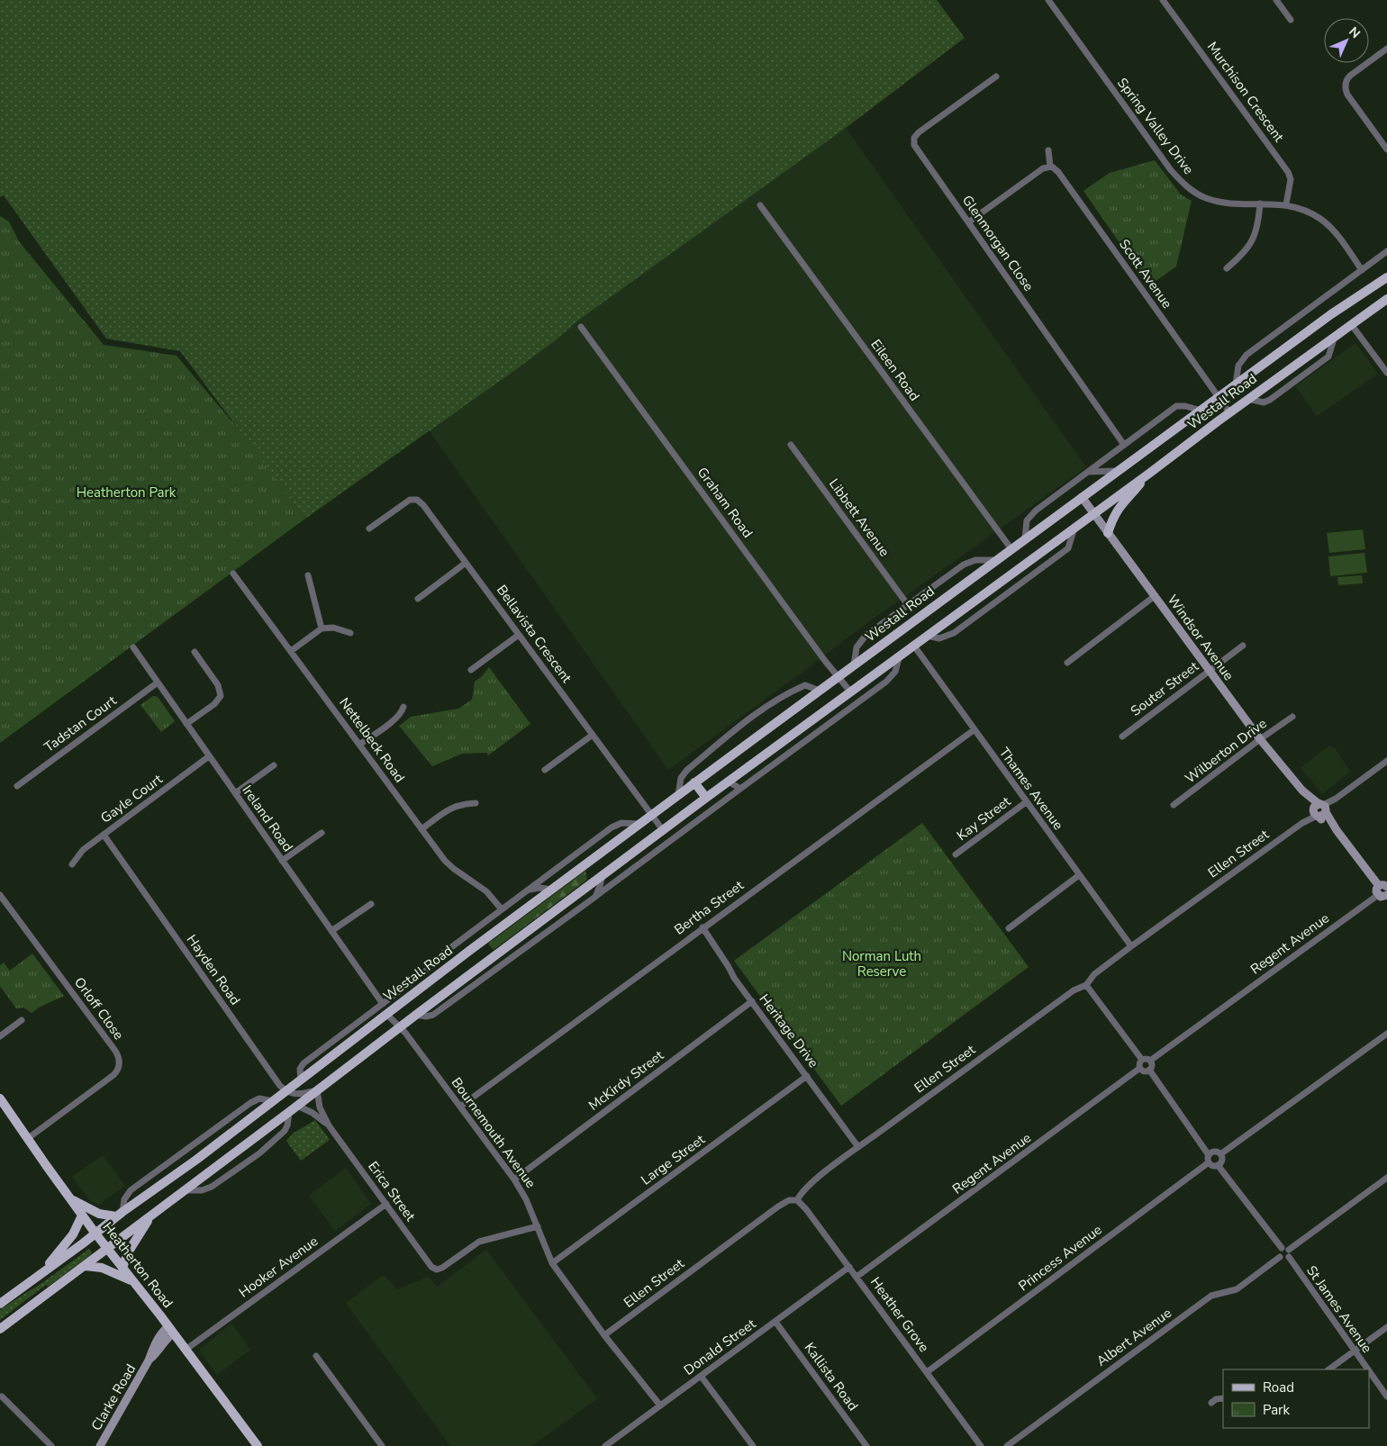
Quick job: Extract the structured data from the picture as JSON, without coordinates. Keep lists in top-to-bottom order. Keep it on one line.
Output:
{"streets":{"main road":["Westall Road","Heatherton Road"],"street":["Murchison Crescent","Spring Valley Drive","Glenmorgan Close","Scott Avenue","Eileen Road","Graham Road","Libbett Avenue","Bellavista Crescent","Windsor Avenue","Souter Street","Tadstan Court","Nettelbeck Road","Wilberton Drive","Thames Avenue","Gayle Court","Ireland Road","Kay Street","Ellen Street","Bertha Street","Regent Avenue","Hayden Road","Orloff Close","Heritage Drive","McKirdy Street","Bournemouth Avenue","Large Street","Erica Street","Princess Avenue","Hooker Avenue","St James Avenue","Heather Grove","Albert Avenue","Donald Street","Kallista Road","Clarke Road"]},"crossings":[["Murchison Crescent","Spring Valley Drive"],["Spring Valley Drive","Westall Road"],["Glenmorgan Close","Westall Road"],["Scott Avenue","Westall Road"],["Eileen Road","Westall Road"],["Westall Road","Graham Road"],["Westall Road","Libbett Avenue"],["Westall Road","Bellavista Crescent"],["Westall Road","Windsor Avenue"],["Westall Road","Nettelbeck Road"],["Westall Road","Thames Avenue"],["Westall Road","Ireland Road"],["Westall Road","Hayden Road"],["Westall Road","Bournemouth Avenue"],["Westall Road","Erica Street"],["Westall Road","Heatherton Road"],["Windsor Avenue","Souter Street"],["Windsor Avenue","Wilberton Drive"],["Windsor Avenue","Ellen Street"],["Tadstan Court","Ireland Road"],["Thames Avenue","Kay Street"],["Thames Avenue","Ellen Street"],["Thames Avenue","Bertha Street"],["Gayle Court","Ireland Road"],["Gayle Court","Hayden Road"],["Ellen Street","Heritage Drive"],["Ellen Street","Bournemouth Avenue"],["Ellen Street","Heather Grove"],["Bertha Street","Heritage Drive"],["Bertha Street","Bournemouth Avenue"],["Regent Avenue","Heather Grove"],["Orloff Close","Heatherton Road"],["Heritage Drive","McKirdy Street"],["Heritage Drive","Large Street"],["McKirdy Street","Bournemouth Avenue"],["Bournemouth Avenue","Large Street"],["Bournemouth Avenue","Erica Street"],["Bournemouth Avenue","Donald Street"],["Erica Street","Hooker Avenue"],["Princess Avenue","Heather Grove"],["Heatherton Road","Hooker Avenue"],["Heatherton Road","Clarke Road"],["St James Avenue","Albert Avenue"],["Heather Grove","Donald Street"],["Donald Street","Kallista Road"]],"parks":["Heatherton Park","Norman Luth Reserve"],"legend":["Road","Park"],"north":"top right"}
